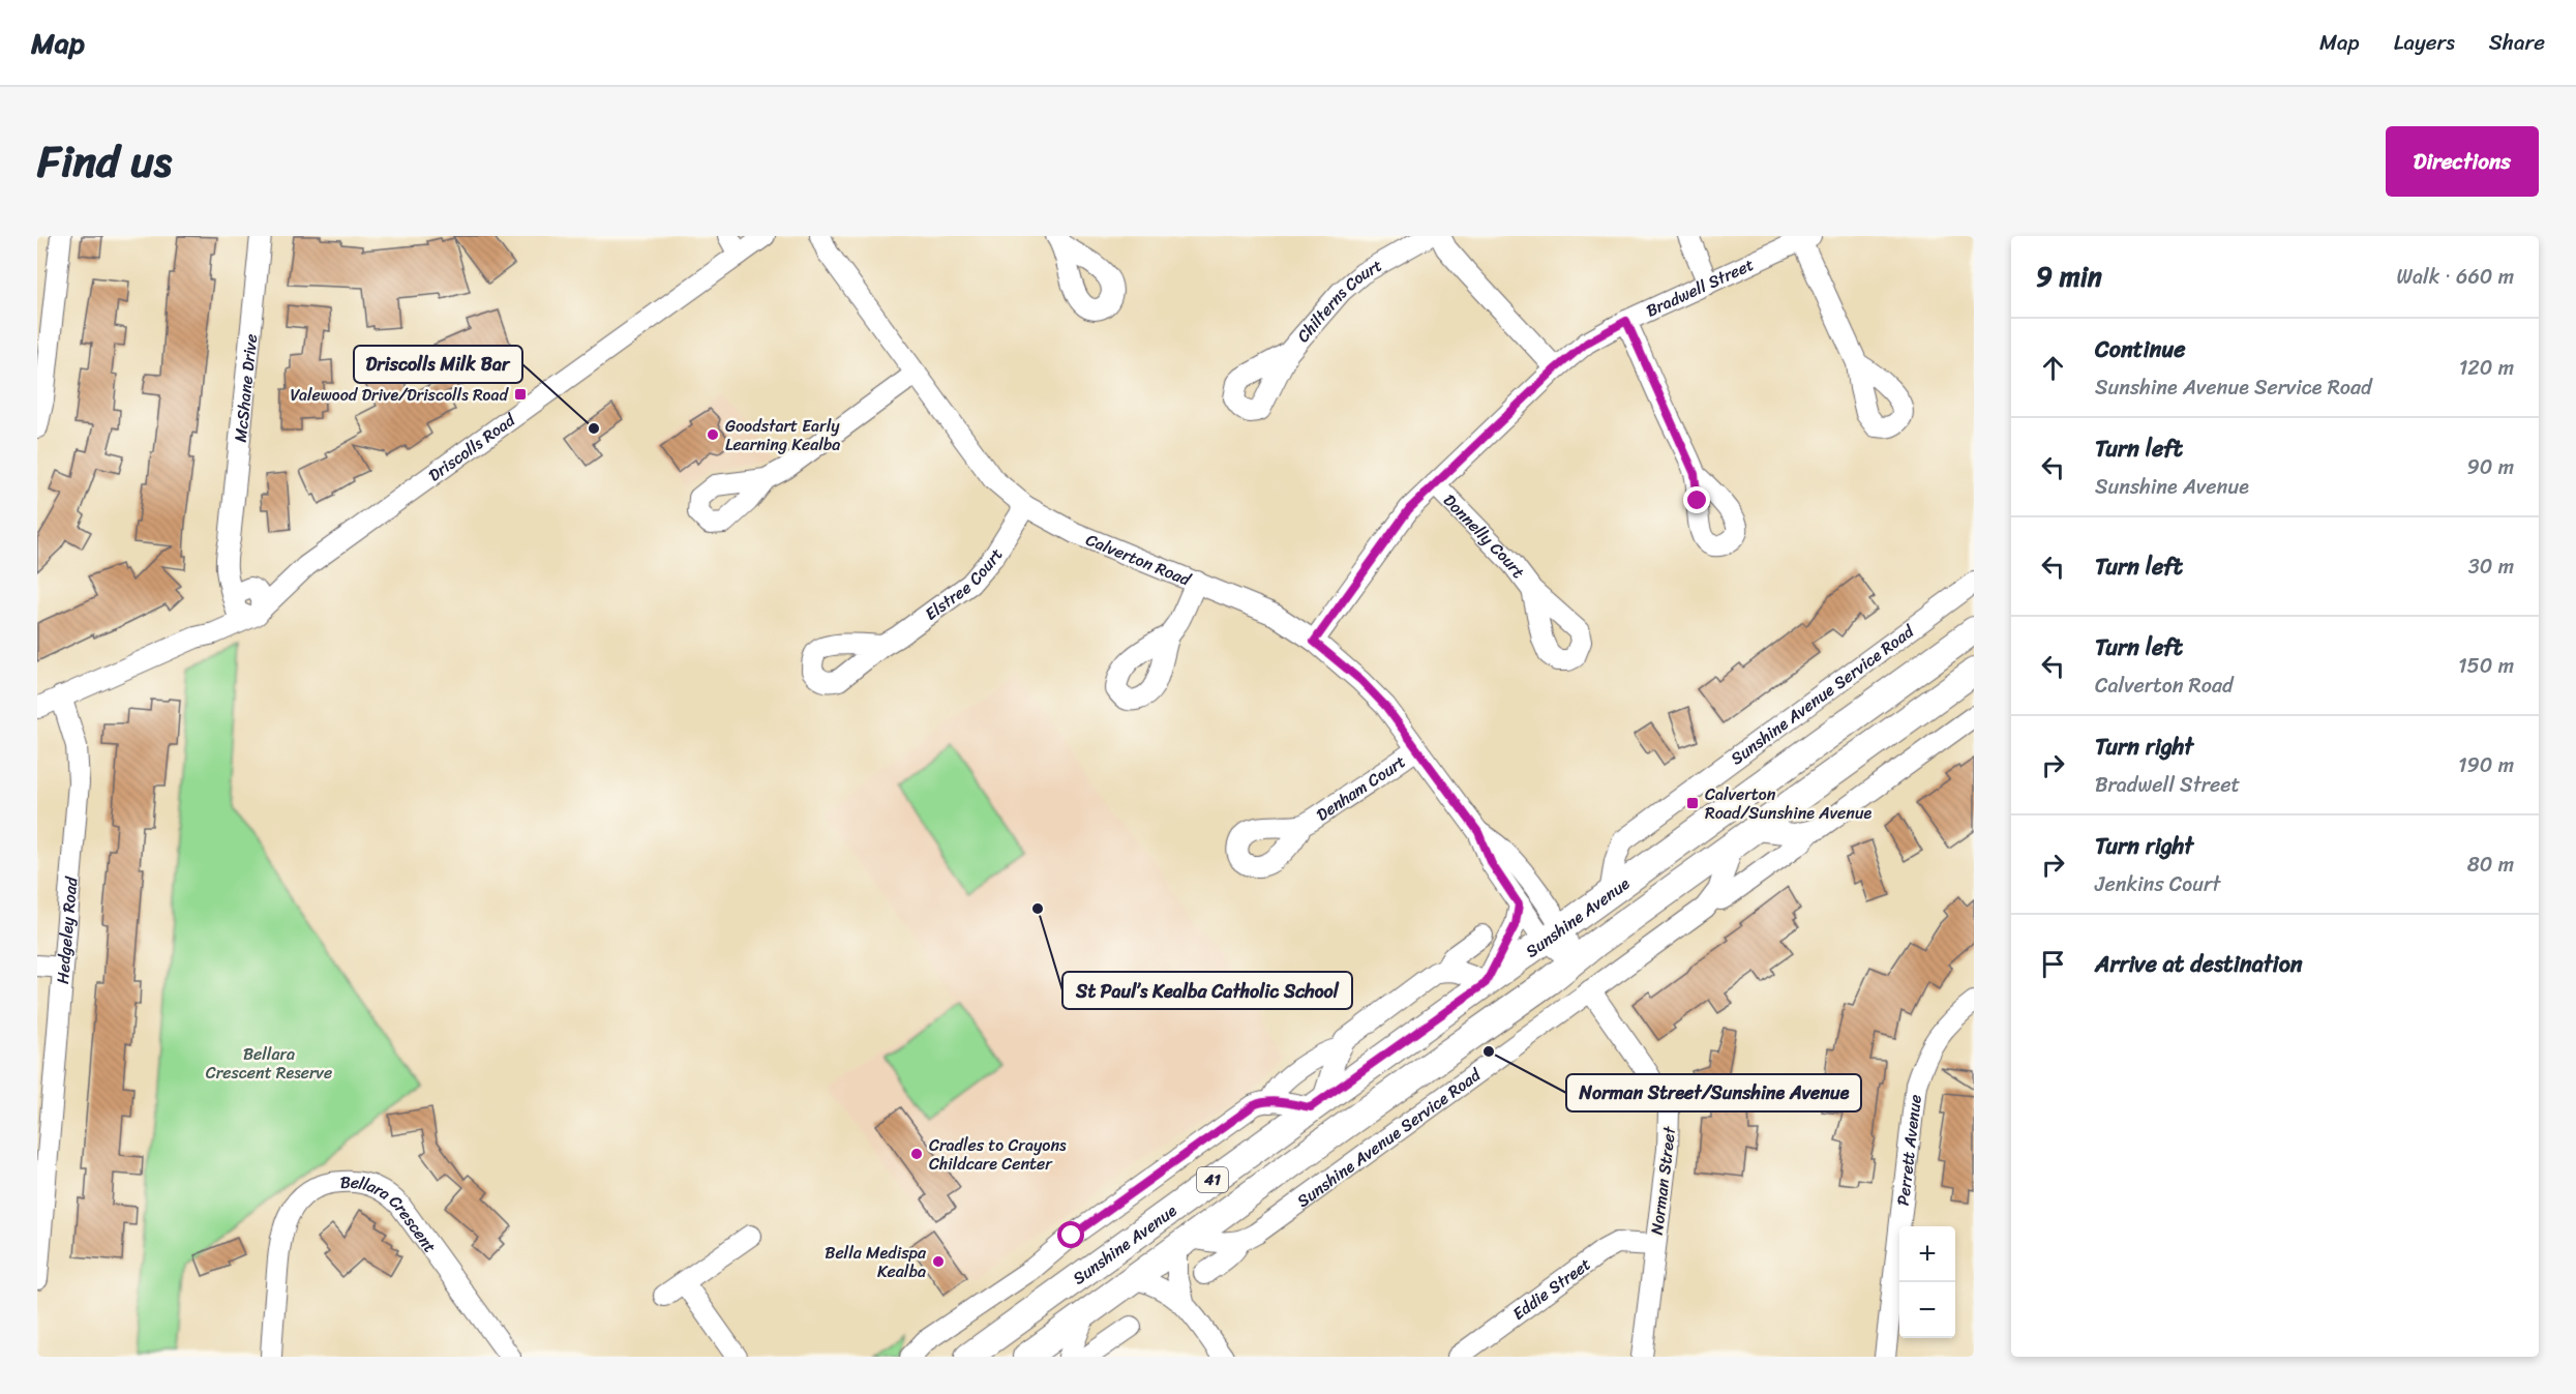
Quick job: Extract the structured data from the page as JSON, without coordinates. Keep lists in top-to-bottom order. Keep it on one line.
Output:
{"streets":{"main road":["Sunshine Avenue","41"],"street":["Bradwell Street","Chilterns Court","McShane Drive","Driscolls Road","Donnelly Court","Calverton Road","Elstree Court","Sunshine Avenue Service Road","Denham Court","Hedgeley Road","Perrett Avenue","Norman Street","Bellara Crescent","Eddie Street"]},"crossings":[["Bradwell Street","Donnelly Court"],["Bradwell Street","Calverton Road"],["McShane Drive","Driscolls Road"],["Driscolls Road","Hedgeley Road"],["Calverton Road","Elstree Court"],["Calverton Road","Denham Court"],["Calverton Road","Sunshine Avenue"],["Sunshine Avenue Service Road","Sunshine Avenue"],["Sunshine Avenue Service Road","Norman Street"],["Norman Street","Eddie Street"]],"parks":["Bellara Crescent Reserve"],"places":{"transit":["Valewood Drive/Driscolls Road","Calverton Road/Sunshine Avenue"],"other":["Driscolls Milk Bar","Goodstart Early Learning Kealba","St Paul’s Kealba Catholic School","Norman Street/Sunshine Avenue","Cradles to Crayons Childcare Center","Bella Medispa Kealba"]},"page":{"header":"Map","nav":["Map","Layers","Share"],"title":"Find us","buttons":"Directions","heading":["9 min","Walk · 660 m"],"list":[["Continue","Sunshine Avenue Service Road","120 m"],["Turn left","Sunshine Avenue","90 m"],["Turn left","30 m"],["Turn left","Calverton Road","150 m"],["Turn right","Bradwell Street","190 m"],["Turn right","Jenkins Court","80 m"],"Arrive at destination"],"map_buttons":["+","−"]}}
